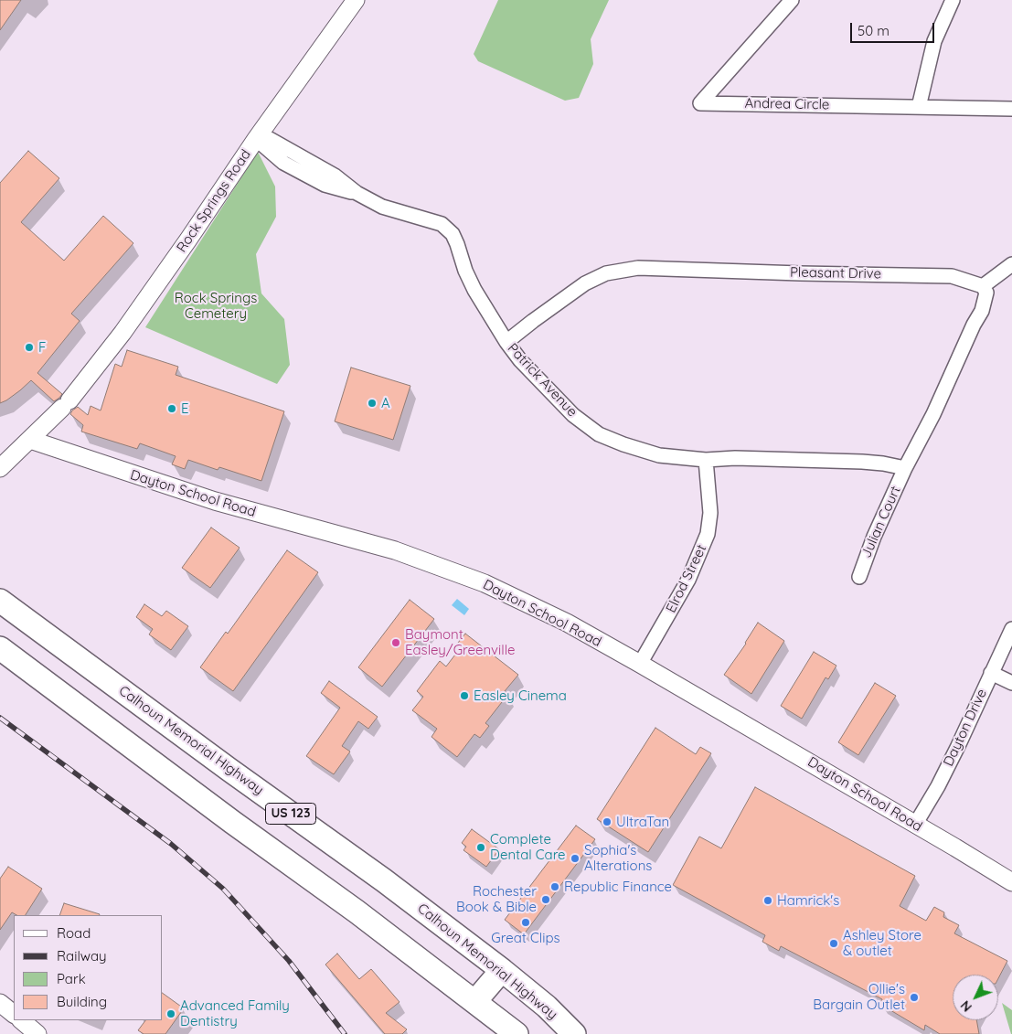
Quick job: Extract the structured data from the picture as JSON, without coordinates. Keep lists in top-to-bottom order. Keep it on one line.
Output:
{"streets":{"highway":["Calhoun Memorial Highway","US 123"],"street":["Andrea Circle","Rock Springs Road","Pleasant Drive","Patrick Avenue","Dayton School Road","Julian Court","Elrod Street","Dayton Drive"]},"crossings":[["Rock Springs Road","Patrick Avenue"],["Rock Springs Road","Dayton School Road"],["Pleasant Drive","Patrick Avenue"],["Patrick Avenue","Julian Court"],["Patrick Avenue","Elrod Street"],["Dayton School Road","Elrod Street"],["Dayton School Road","Dayton Drive"]],"parks":["Rock Springs Cemetery"],"places":["F","A","E","Baymont Easley/Greenville","Easley Cinema","UltraTan","Complete Dental Care","Sophia's Alterations","Republic Finance","Rochester Book & Bible","Hamrick's","Great Clips","Ashley Store & outlet","Ollie's Bargain Outlet","Advanced Family Dentistry"],"legend":["Road","Railway","Park","Building"],"scale_bar":"50 m","north":"bottom left"}
